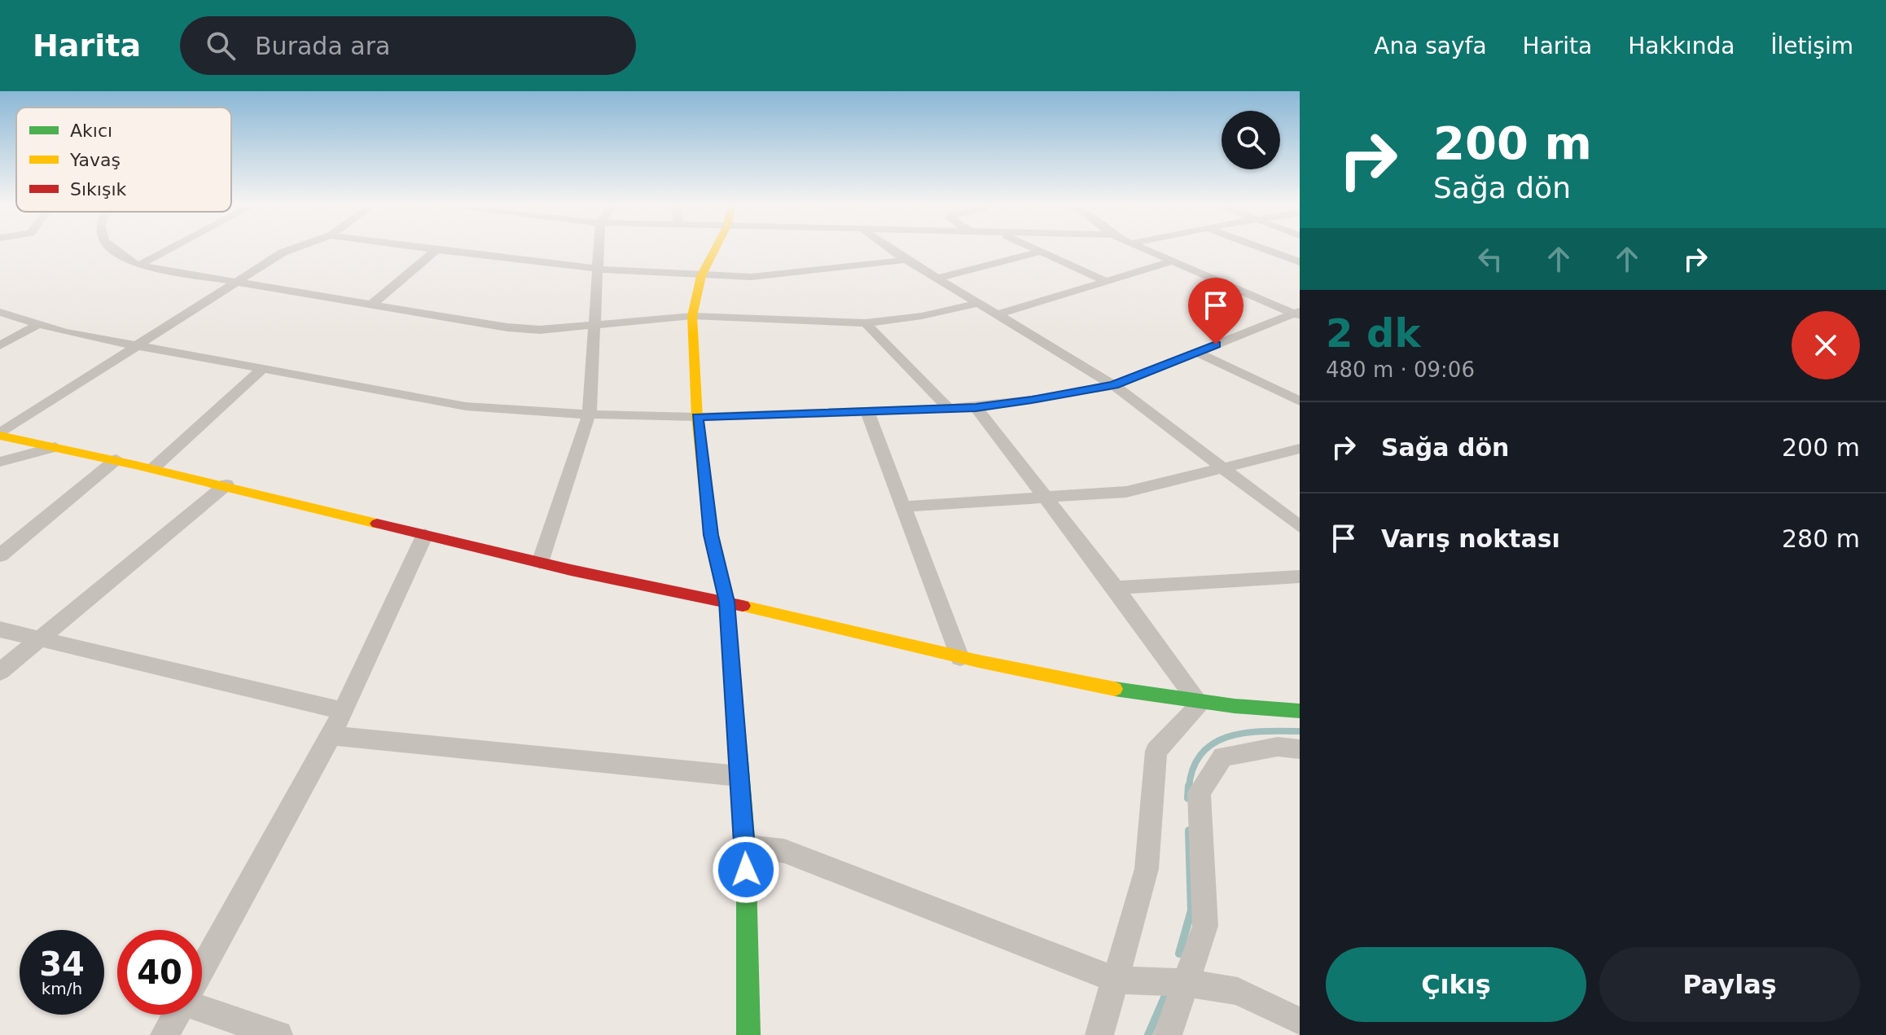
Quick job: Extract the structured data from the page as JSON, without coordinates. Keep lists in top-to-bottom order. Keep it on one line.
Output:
{"legend":["Akıcı","Yavaş","Sıkışık"],"page":{"header":"Harita","search":"Burada ara","nav":["Ana sayfa","Harita","Hakkında","İletişim"],"turn":["200 m","Sağa dön"],"heading":["2 dk","480 m · 09:06"],"list":[{"name":"Sağa dön","value":"200 m"},{"name":"Varış noktası","value":"280 m"}],"speed":"34 km/h","limit":"40","buttons":["Çıkış","Paylaş"]}}
